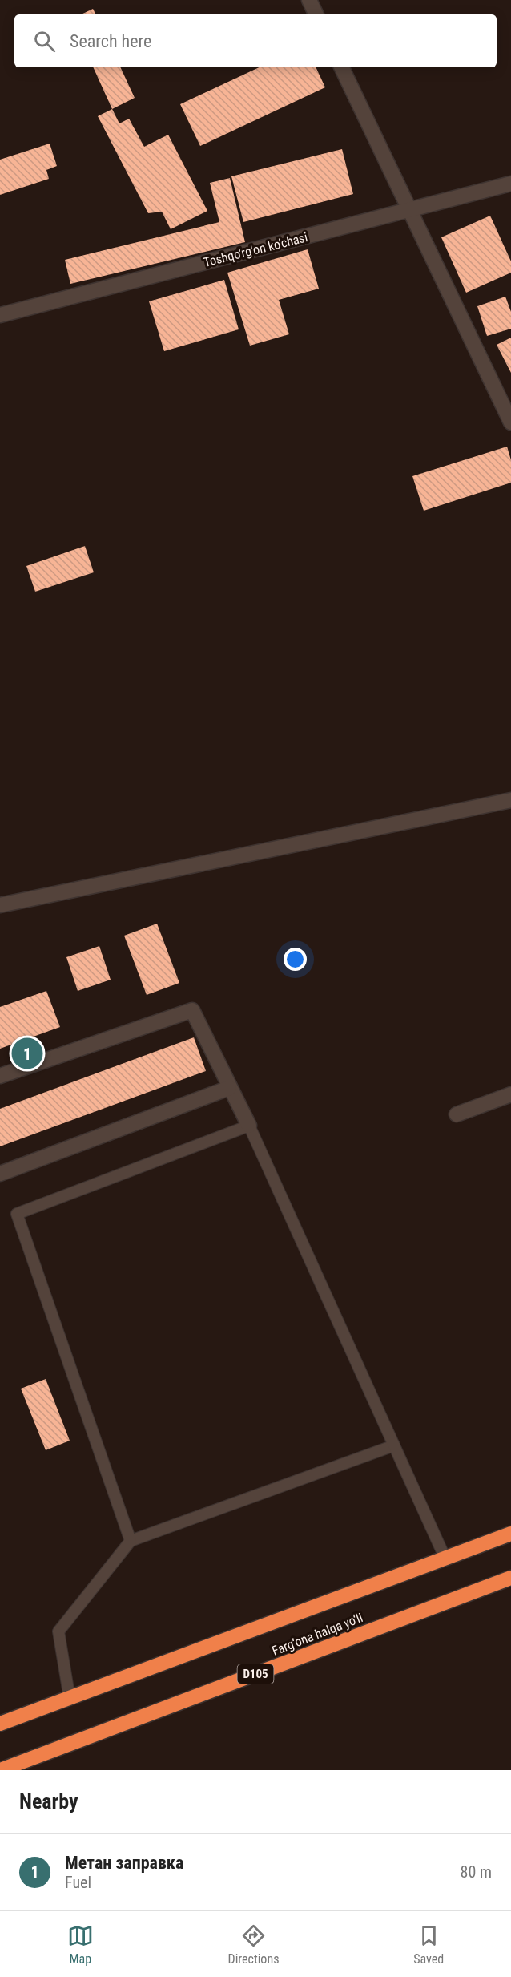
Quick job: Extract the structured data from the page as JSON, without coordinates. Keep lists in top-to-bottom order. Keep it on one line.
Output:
{"streets":{"highway":["Farg‘ona halqa yo‘li","D105"],"street":["Toshqo'rg'on ko'chasi"]},"page":{"search":"Search here","pins":"1","heading":"Nearby","list":[{"mark":"1","name":"Метан заправка","note":"Fuel","value":"80 m"}],"nav":["Map","Directions","Saved"]}}
